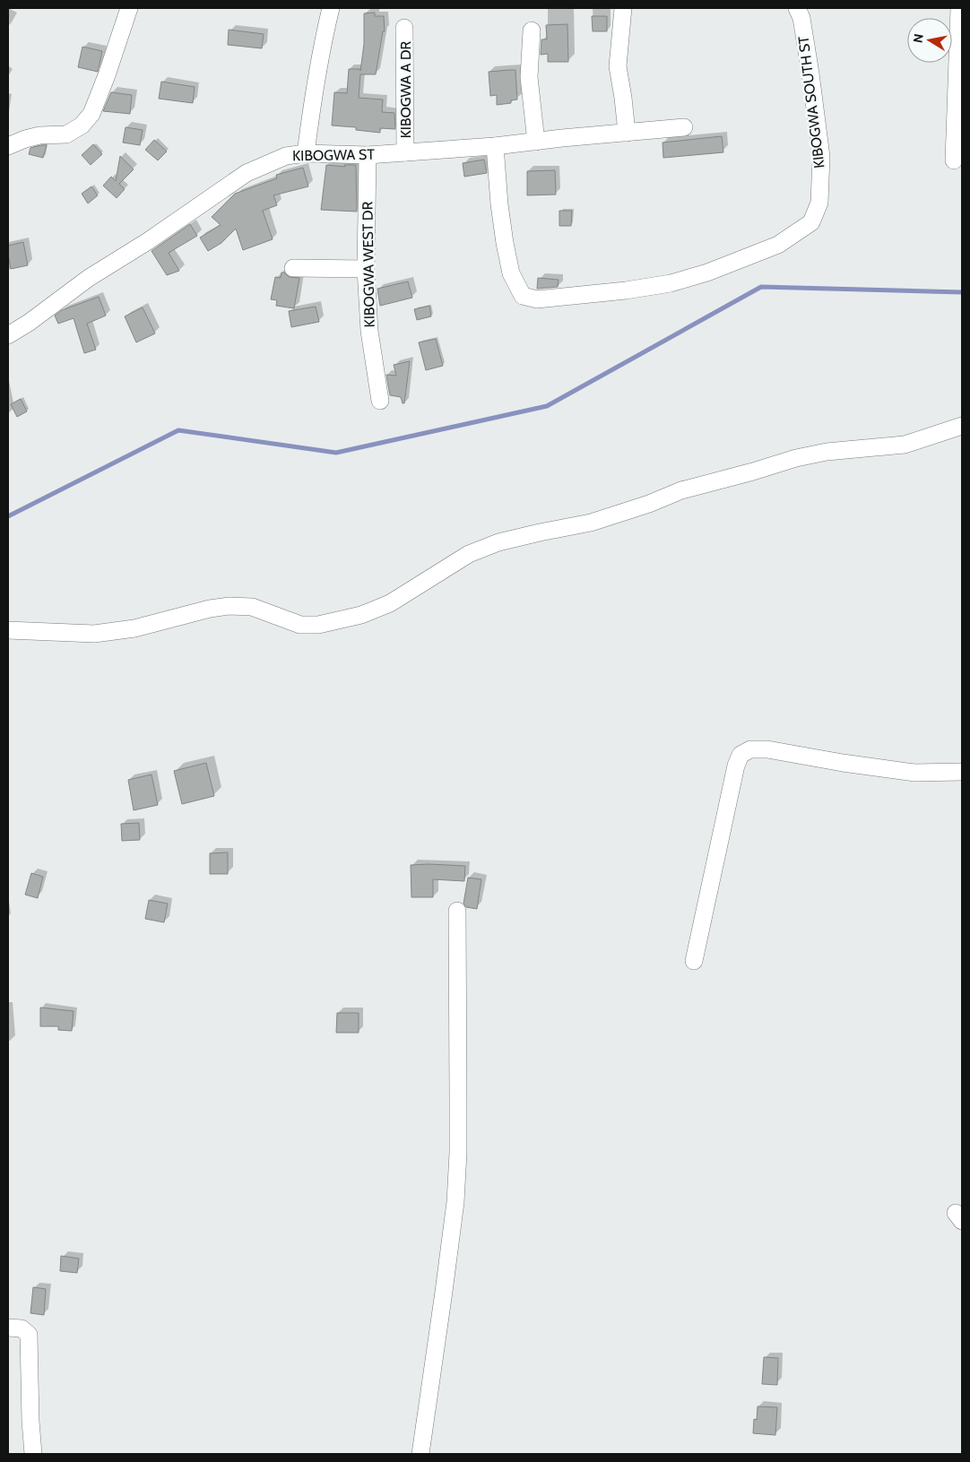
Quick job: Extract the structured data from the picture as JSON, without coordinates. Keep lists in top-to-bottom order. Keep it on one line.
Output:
{"streets":{"street":["KIBOGWA A DR","KIBOGWA SOUTH ST","KIBOGWA ST","KIBOGWA WEST DR"]},"crossings":[["KIBOGWA A DR","KIBOGWA ST"],["KIBOGWA SOUTH ST","KIBOGWA ST"],["KIBOGWA ST","KIBOGWA WEST DR"]],"north":"left"}
